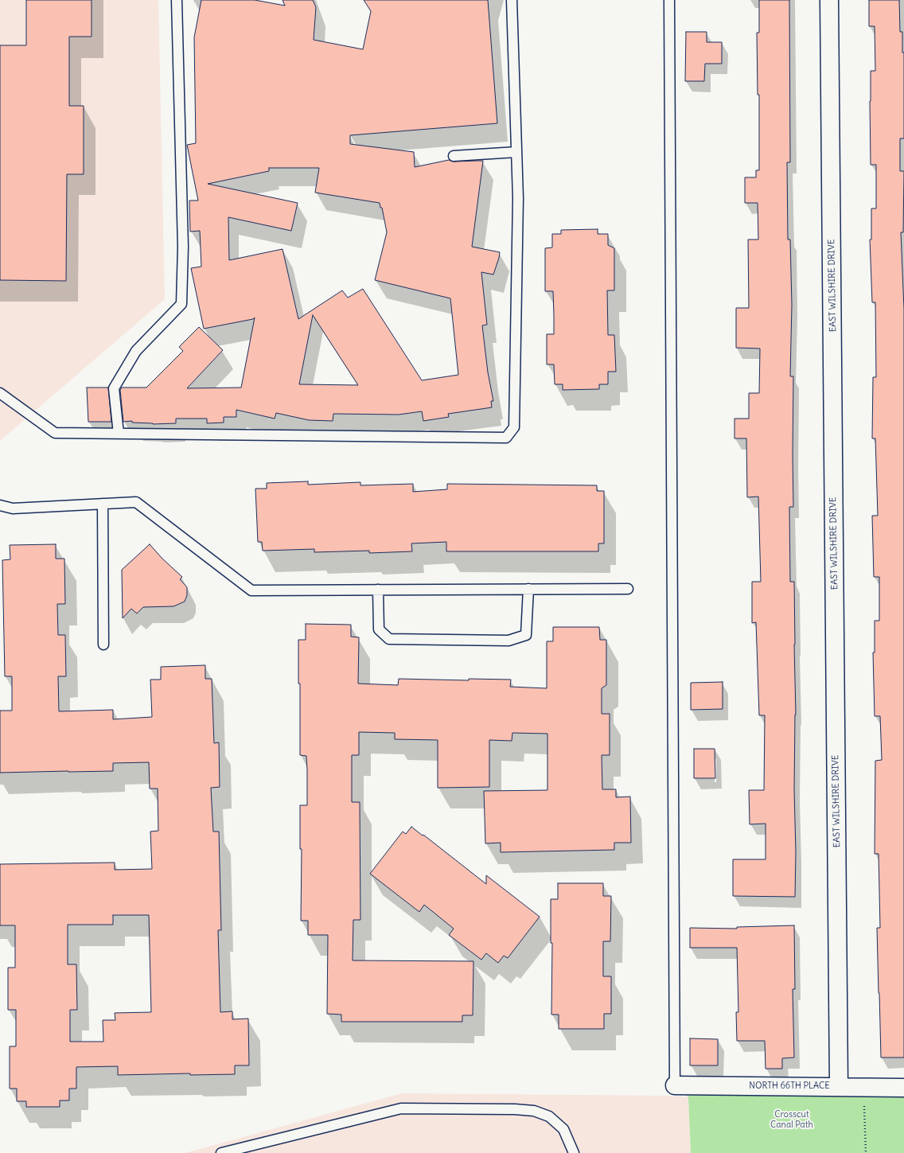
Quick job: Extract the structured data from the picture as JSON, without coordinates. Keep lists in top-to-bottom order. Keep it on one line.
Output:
{"streets":{"street":["EAST WILSHIRE DRIVE","NORTH 66TH PLACE"]},"crossings":[["EAST WILSHIRE DRIVE","NORTH 66TH PLACE"]],"parks":["Crosscut Canal Path"]}
